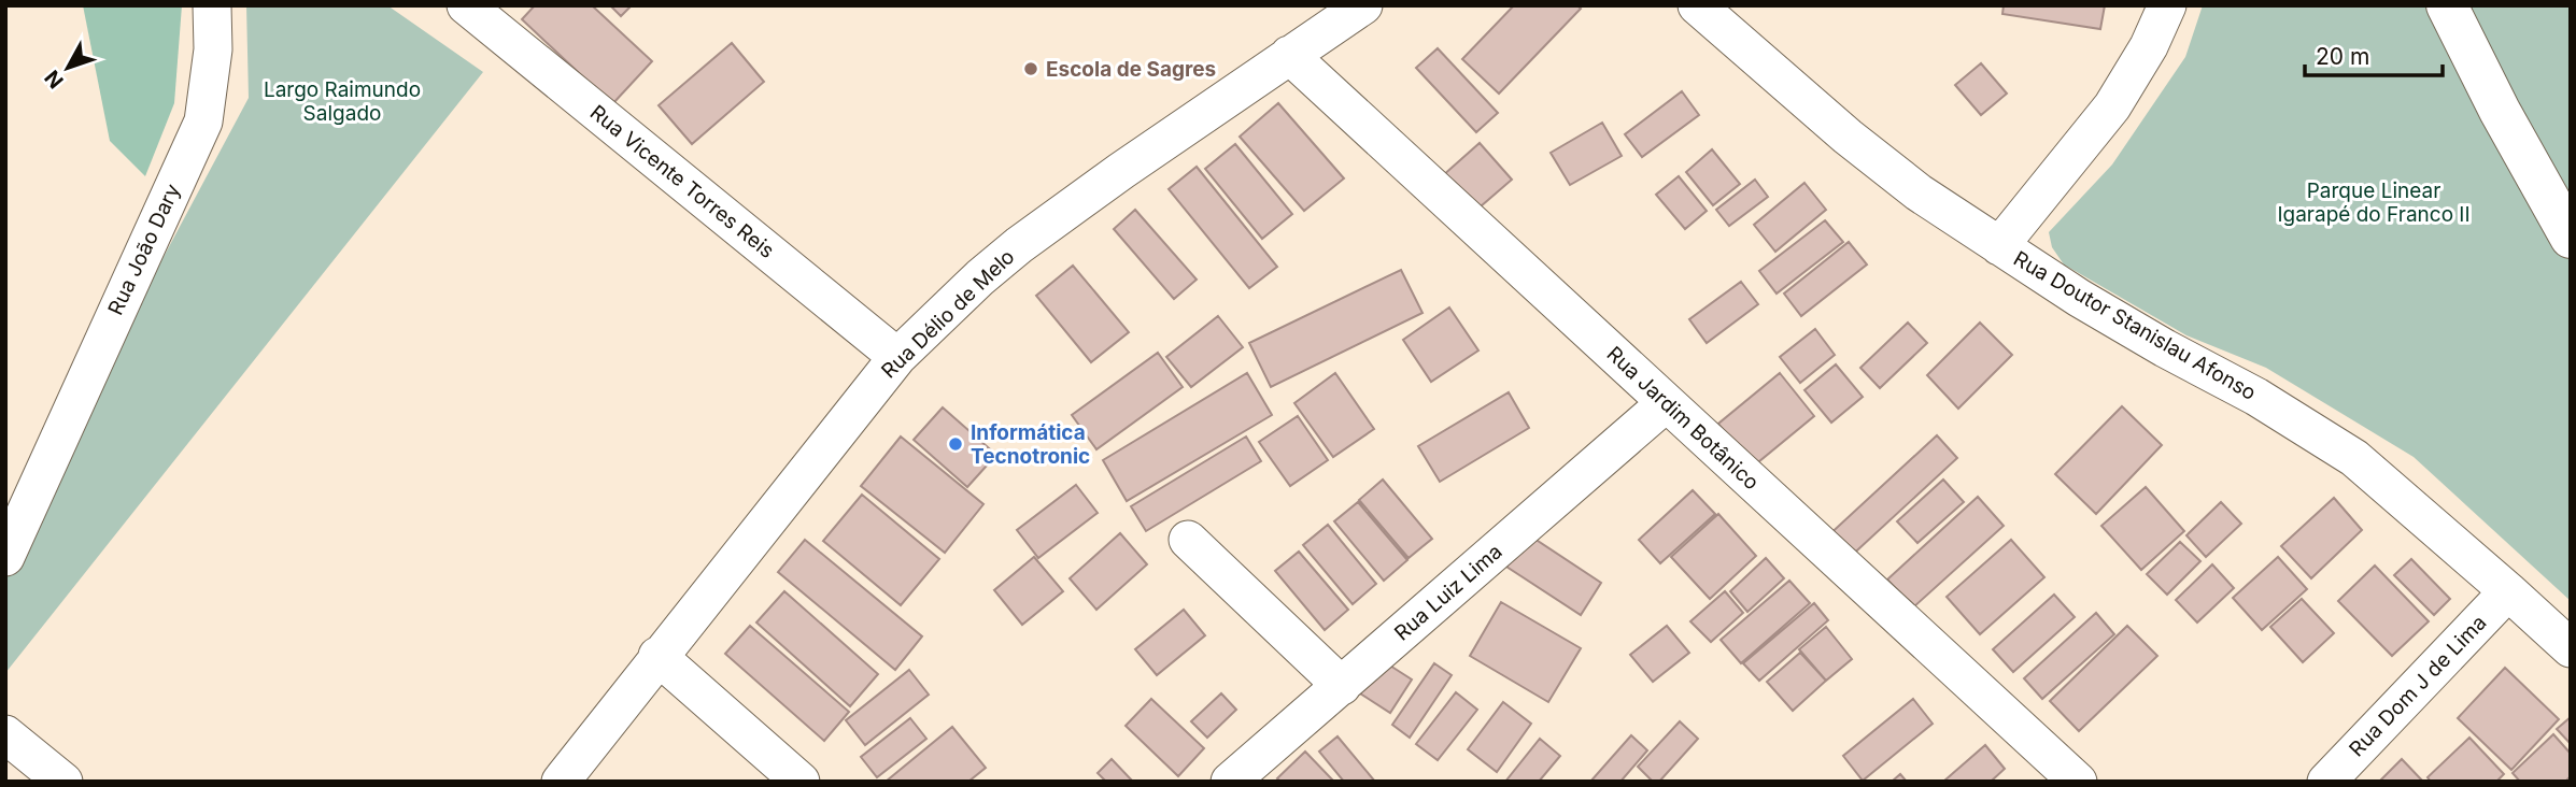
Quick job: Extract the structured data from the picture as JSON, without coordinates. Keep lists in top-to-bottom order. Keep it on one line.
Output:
{"streets":{"street":["Rua Vicente Torres Reis","Rua João Dary","Rua Délio de Melo","Rua Doutor Stanislau Afonso","Rua Jardim Botânico","Rua Luiz Lima","Rua Dom J de Lima"]},"crossings":[["Rua Vicente Torres Reis","Rua Délio de Melo"],["Rua Délio de Melo","Rua Jardim Botânico"],["Rua Doutor Stanislau Afonso","Rua Dom J de Lima"],["Rua Jardim Botânico","Rua Luiz Lima"]],"parks":["Largo Raimundo Salgado","Parque Linear Igarapé do Franco II"],"places":["Escola de Sagres","Informática Tecnotronic"],"scale_bar":"20 m","north":"bottom left"}
